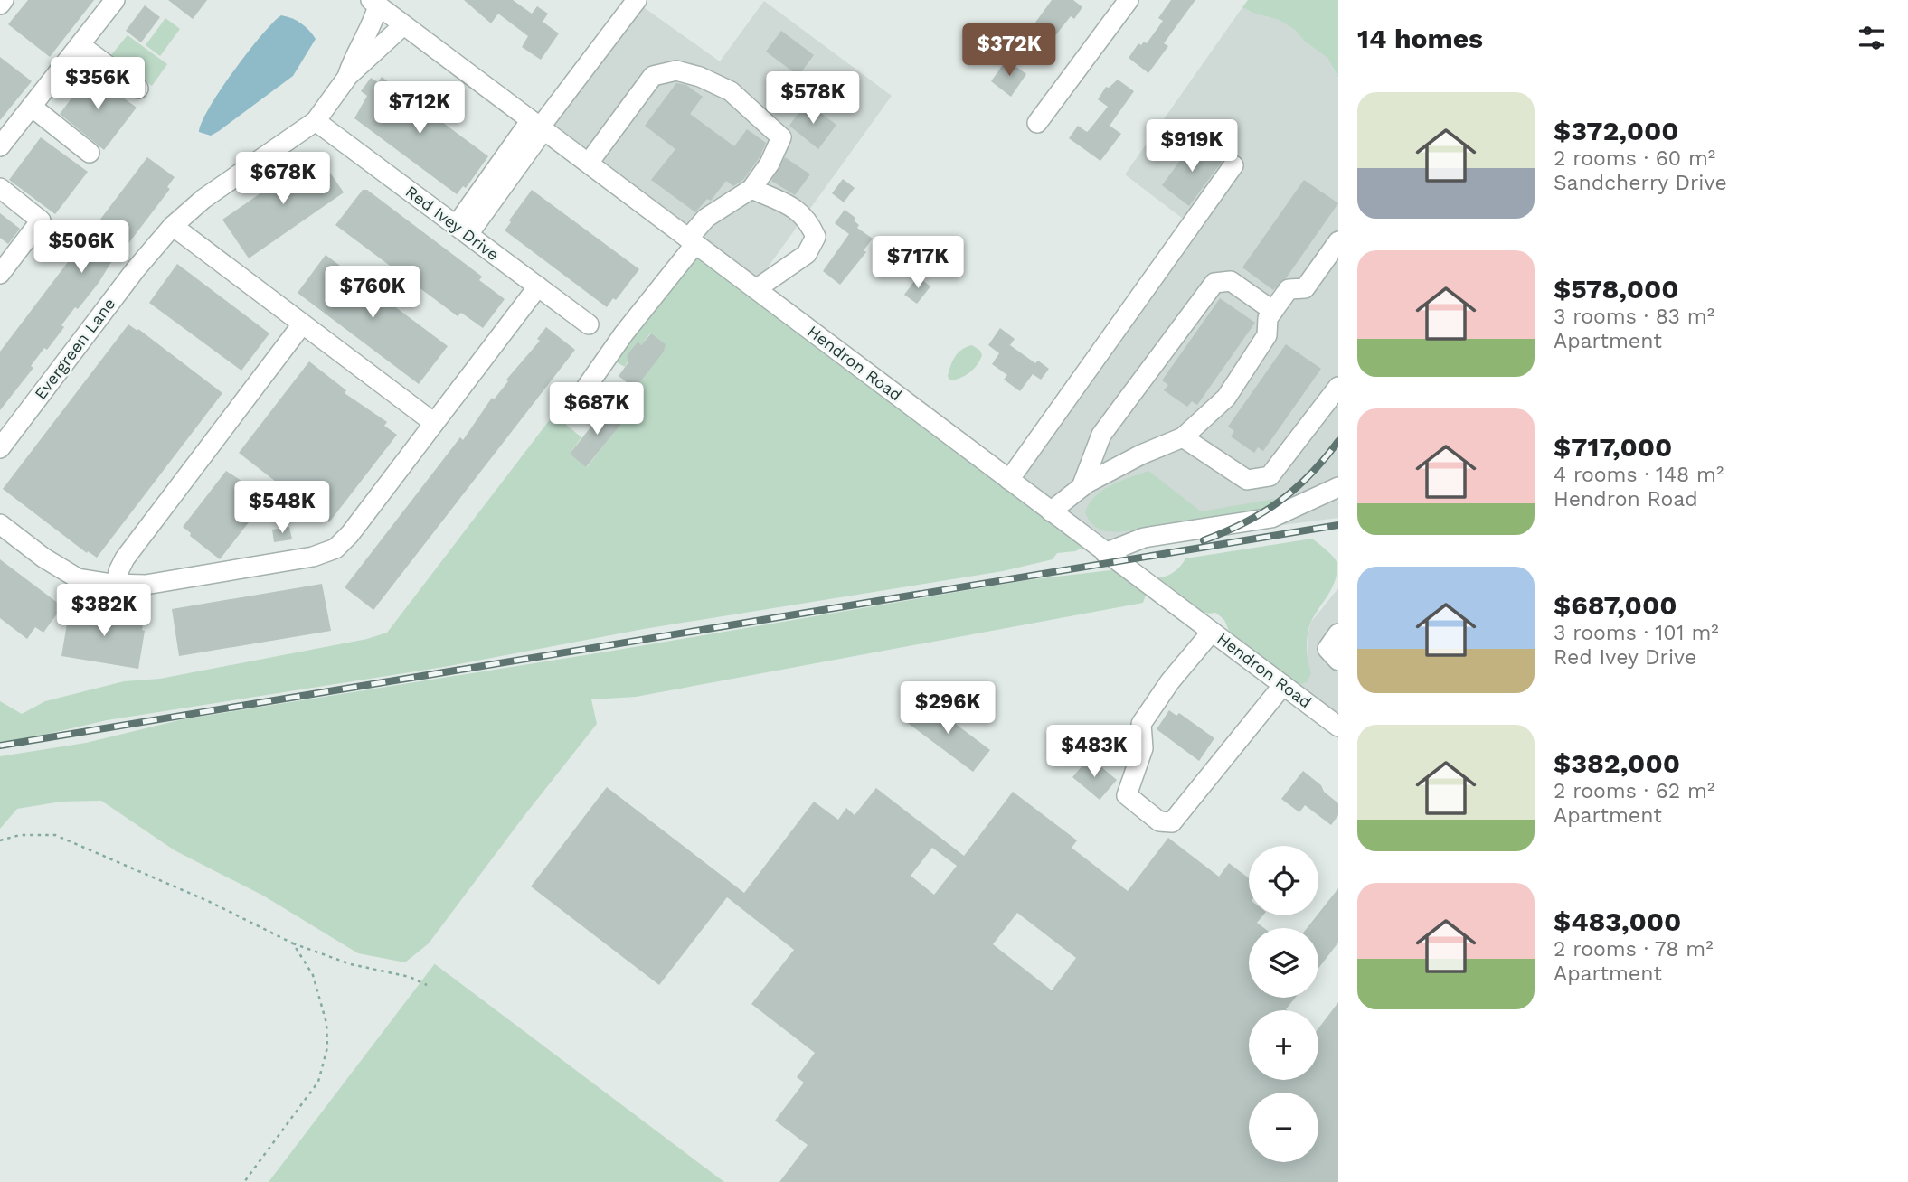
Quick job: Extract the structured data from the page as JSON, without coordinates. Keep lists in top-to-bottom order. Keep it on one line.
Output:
{"streets":{"street":["Red Ivey Drive","Evergreen Lane","Hendron Road"]},"crossings":[["Red Ivey Drive","Evergreen Lane"],["Evergreen Lane","Hendron Road"]],"page":{"heading":"14 homes","price":["$372K","$356K","$578K","$712K","$919K","$678K","$506K","$717K","$760K","$687K","$548K","$382K","$296K","$483K"],"list":[{"name":"$372,000","note":"2 rooms · 60 m² · Sandcherry Drive"},{"name":"$578,000","note":"3 rooms · 83 m² · Apartment"},{"name":"$717,000","note":"4 rooms · 148 m² · Hendron Road"},{"name":"$687,000","note":"3 rooms · 101 m² · Red Ivey Drive"},{"name":"$382,000","note":"2 rooms · 62 m² · Apartment"},{"name":"$483,000","note":"2 rooms · 78 m² · Apartment"}],"map_buttons":["+","−"]}}
